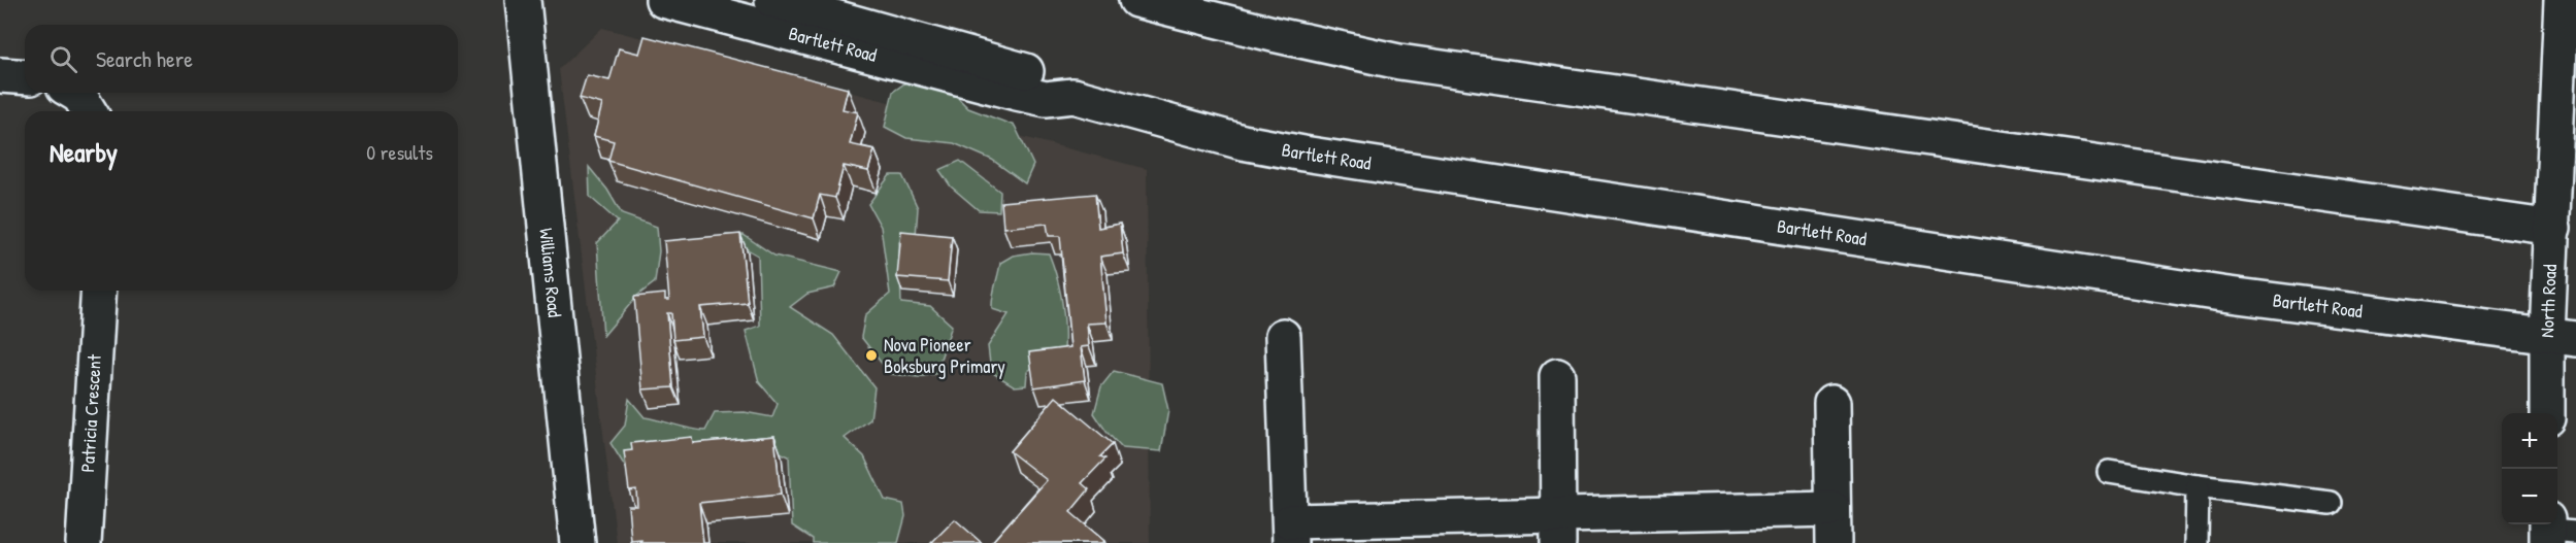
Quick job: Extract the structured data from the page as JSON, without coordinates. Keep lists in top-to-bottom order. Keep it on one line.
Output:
{"streets":{"street":["Bartlett Road","Williams Road","North Road","Patricia Crescent"]},"crossings":[["Bartlett Road","North Road"]],"places":["Nova Pioneer Boksburg Primary"],"page":{"search":"Search here","heading":["Nearby","0 results"],"map_buttons":["+","−"]}}
